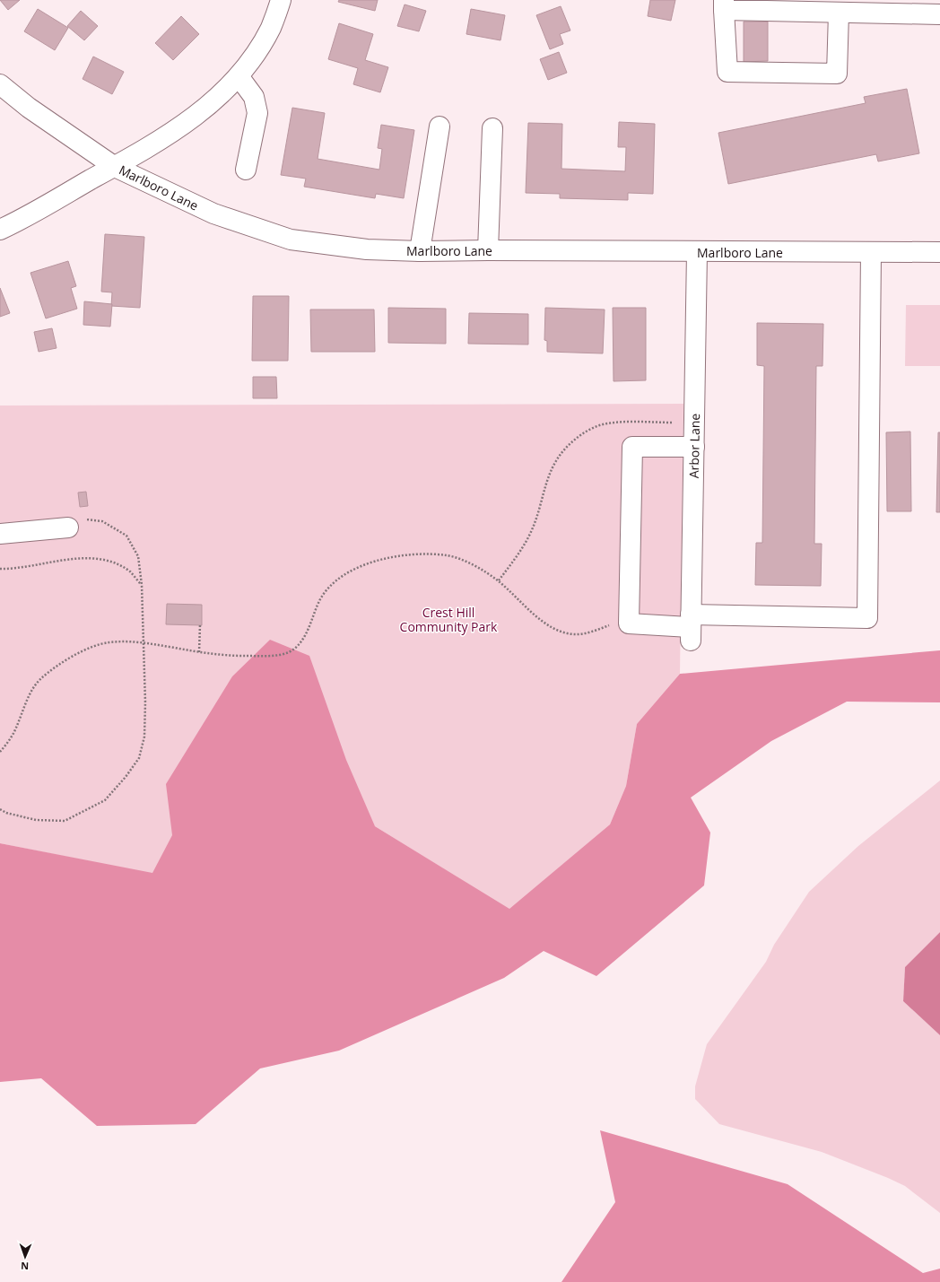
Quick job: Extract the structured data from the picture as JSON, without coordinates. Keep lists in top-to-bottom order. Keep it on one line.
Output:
{"streets":{"street":["Marlboro Lane","Arbor Lane"]},"crossings":[["Marlboro Lane","Arbor Lane"]],"parks":["Crest Hill Community Park"],"north":"bottom"}
